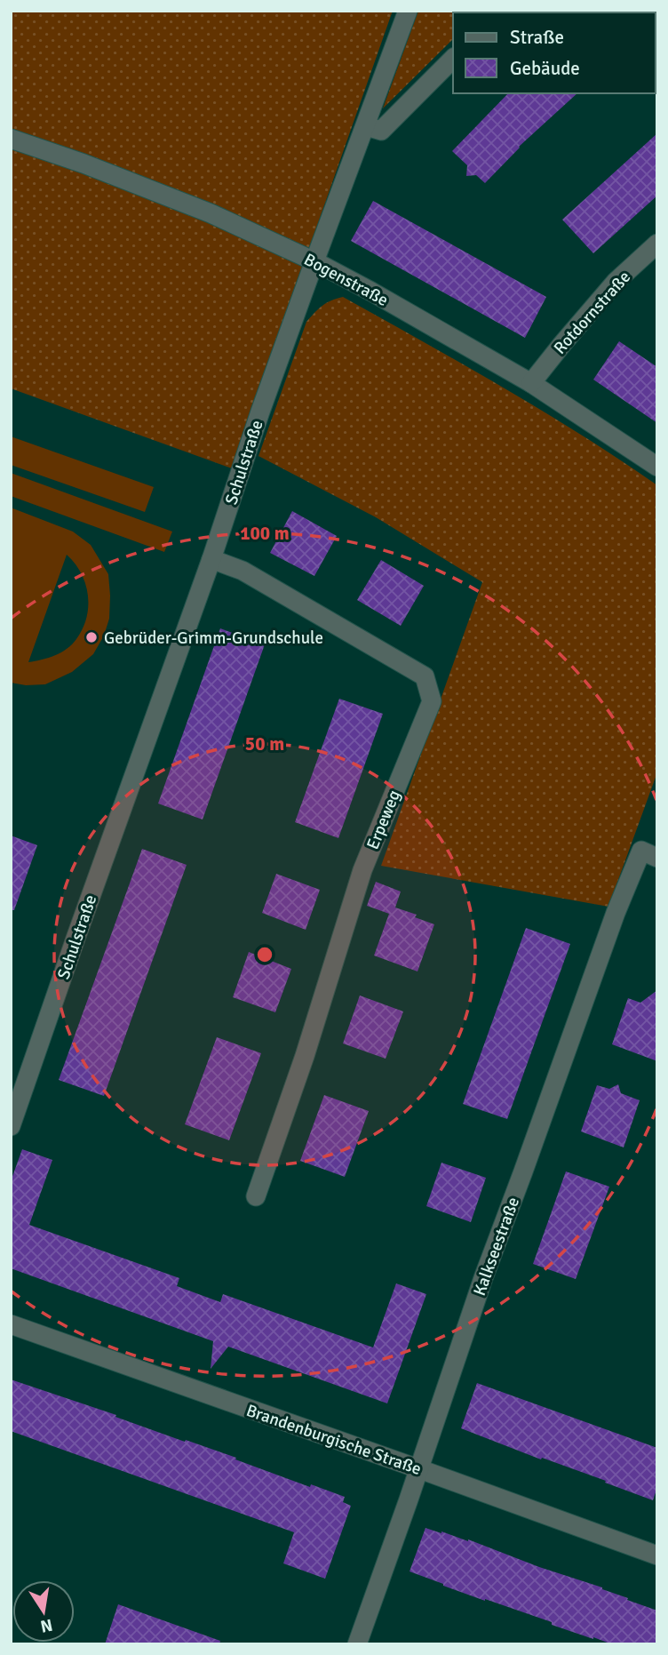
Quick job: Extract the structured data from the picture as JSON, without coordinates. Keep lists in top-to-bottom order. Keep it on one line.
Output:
{"streets":{"street":["Bogenstraße","Rotdornstraße","Schulstraße","Erpeweg","Kalkseestraße","Brandenburgische Straße"]},"crossings":[["Bogenstraße","Rotdornstraße"],["Bogenstraße","Schulstraße"],["Schulstraße","Erpeweg"],["Kalkseestraße","Brandenburgische Straße"]],"places":["Gebrüder-Grimm-Grundschule"],"legend":["Straße","Gebäude"],"north":"bottom","rings":["100 m","50 m"]}
